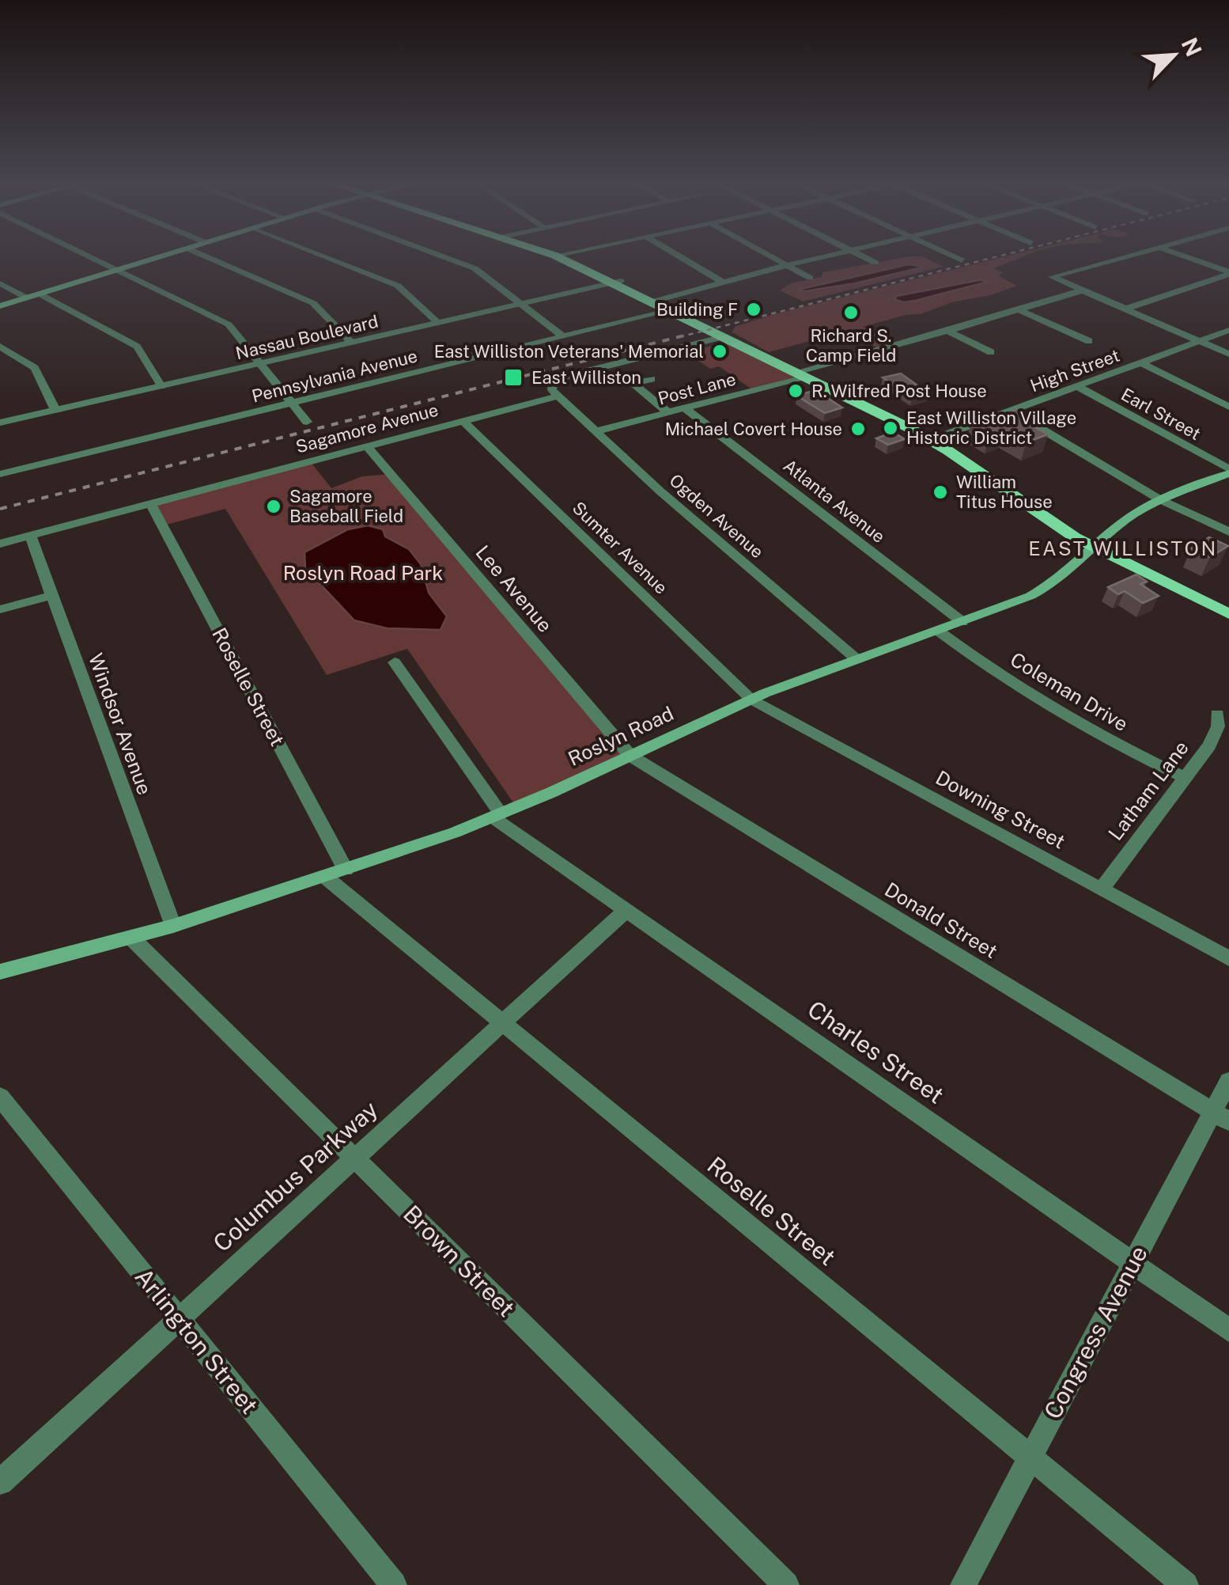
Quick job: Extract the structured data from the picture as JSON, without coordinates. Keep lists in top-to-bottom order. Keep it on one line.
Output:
{"streets":{"main road":["Roslyn Road"],"street":["Nassau Boulevard","High Street","Pennsylvania Avenue","Post Lane","Earl Street","Sagamore Avenue","Atlanta Avenue","Ogden Avenue","Sumter Avenue","Lee Avenue","Roselle Street","Coleman Drive","Windsor Avenue","Latham Lane","Downing Street","Donald Street","Charles Street","Columbus Parkway","Brown Street","Congress Avenue","Arlington Street"]},"crossings":[["High Street","Earl Street"],["Post Lane","Atlanta Avenue"],["Post Lane","Ogden Avenue"],["Earl Street","Roslyn Road"],["Sagamore Avenue","Ogden Avenue"],["Sagamore Avenue","Sumter Avenue"],["Sagamore Avenue","Lee Avenue"],["Sagamore Avenue","Roselle Street"],["Sagamore Avenue","Windsor Avenue"],["Atlanta Avenue","Roslyn Road"],["Ogden Avenue","Roslyn Road"],["Sumter Avenue","Roslyn Road"],["Sumter Avenue","Downing Street"],["Lee Avenue","Roslyn Road"],["Lee Avenue","Donald Street"],["Roselle Street","Roslyn Road"],["Roselle Street","Columbus Parkway"],["Roselle Street","Congress Avenue"],["Coleman Drive","Roslyn Road"],["Coleman Drive","Latham Lane"],["Windsor Avenue","Roslyn Road"],["Roslyn Road","Downing Street"],["Roslyn Road","Donald Street"],["Roslyn Road","Charles Street"],["Roslyn Road","Brown Street"],["Latham Lane","Downing Street"],["Donald Street","Congress Avenue"],["Charles Street","Columbus Parkway"],["Charles Street","Congress Avenue"],["Columbus Parkway","Brown Street"],["Columbus Parkway","Arlington Street"]],"districts":["EAST WILLISTON"],"parks":["Roslyn Road Park"],"places":{"other":["Building F","Richard S. Camp Field","East Williston Veterans' Memorial","R. Wilfred Post House","East Williston Village Historic District","Michael Covert House","William Titus House","Sagamore Baseball Field"],"transit":["East Williston"]},"north":"top right"}
